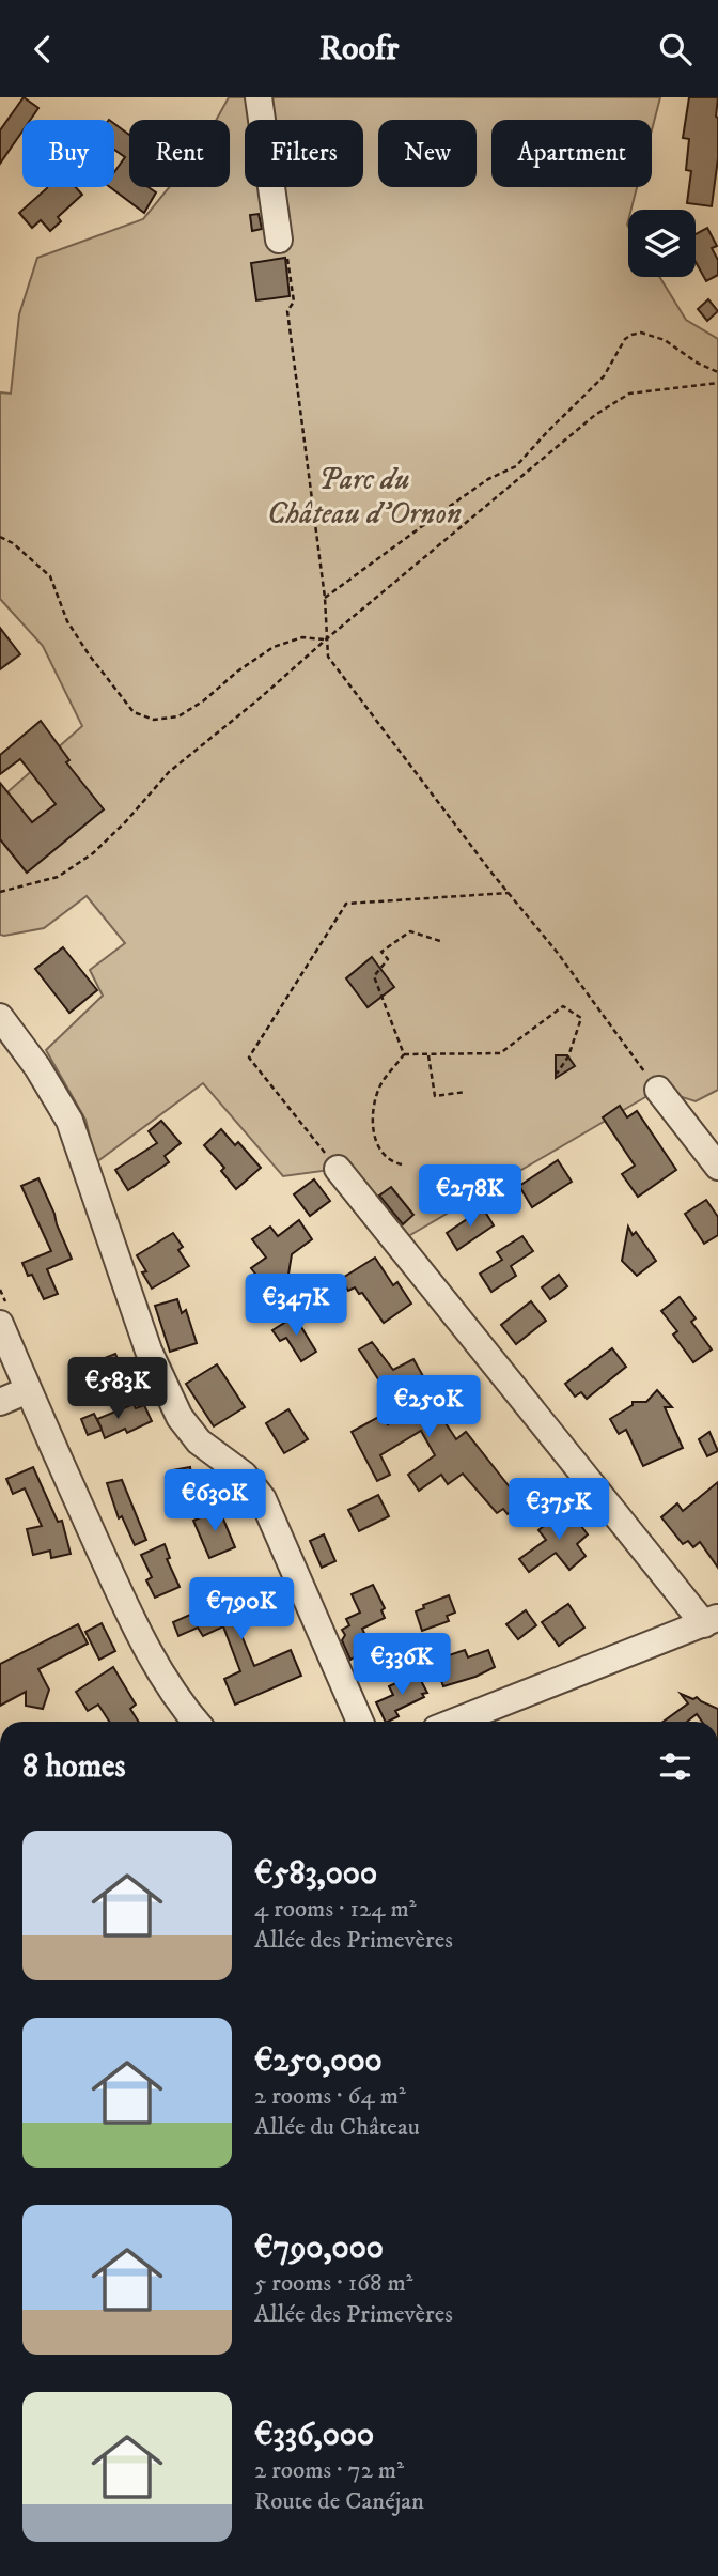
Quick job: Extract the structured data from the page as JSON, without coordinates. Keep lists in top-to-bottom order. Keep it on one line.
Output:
{"parks":["Parc du Château d'Ornon"],"page":{"header":"Roofr","chip":["Buy","Rent","Filters","New","Apartment"],"price":["€278K","€347K","€583K","€250K","€630K","€375K","€790K","€336K"],"heading":"8 homes","list":[{"name":"€583,000","note":"4 rooms · 124 m² · Allée des Primevères"},{"name":"€250,000","note":"2 rooms · 64 m² · Allée du Château"},{"name":"€790,000","note":"5 rooms · 168 m² · Allée des Primevères"},{"name":"€336,000","note":"2 rooms · 72 m² · Route de Canéjan"}]}}
